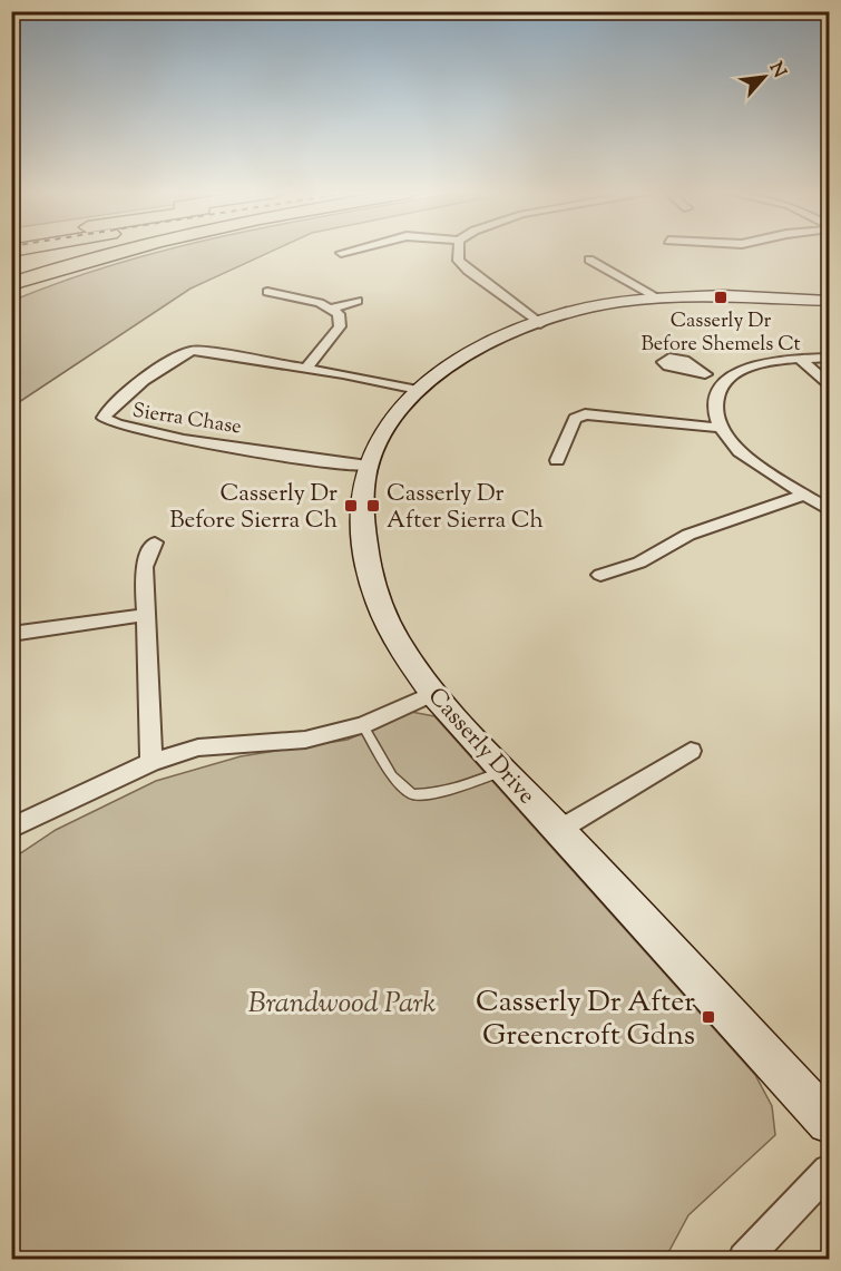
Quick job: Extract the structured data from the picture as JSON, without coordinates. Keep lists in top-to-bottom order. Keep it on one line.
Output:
{"streets":{"street":["Sierra Chase","Casserly Drive"]},"crossings":[["Sierra Chase","Casserly Drive"]],"parks":["Brandwood Park"],"places":{"transit":["Casserly Dr Before Shemels Ct","Casserly Dr Before Sierra Ch","Casserly Dr After Sierra Ch","Casserly Dr After Greencroft Gdns"]},"north":"top right"}
